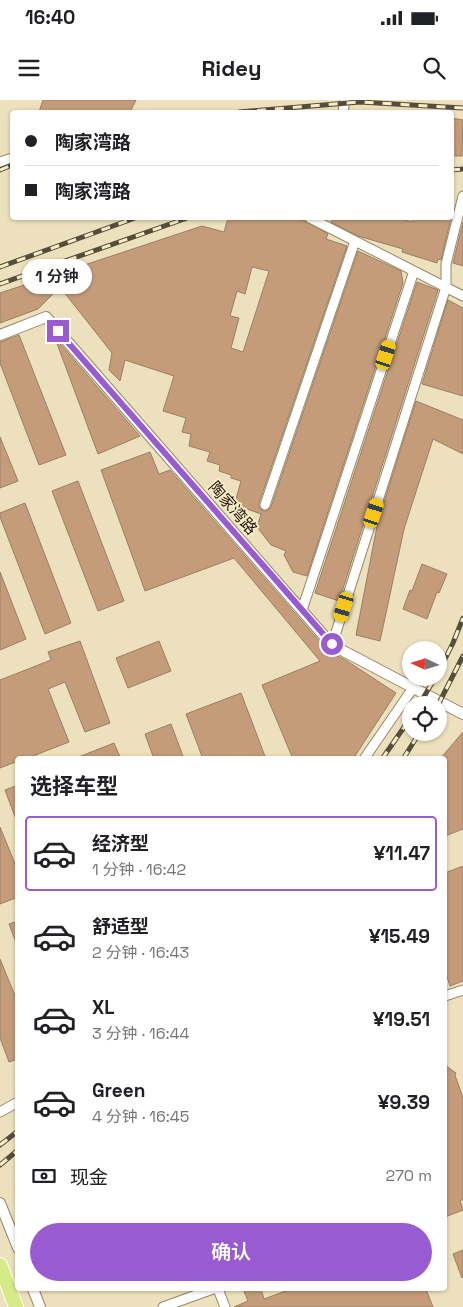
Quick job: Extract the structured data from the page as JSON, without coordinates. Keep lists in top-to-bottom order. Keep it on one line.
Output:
{"streets":{"street":["陶家湾路"]},"north":"left","page":{"status":"16:40","header":"Ridey","banner":["陶家湾路","陶家湾路"],"bubble":"1 分钟","heading":"选择车型","list":[{"name":"经济型","note":"1 分钟 · 16:42","value":"¥11.47"},{"name":"舒适型","note":"2 分钟 · 16:43","value":"¥15.49"},{"name":"XL","note":"3 分钟 · 16:44","value":"¥19.51"},{"name":"Green","note":"4 分钟 · 16:45","value":"¥9.39"}],"pay":["现金","270 m"],"buttons":"确认"}}
